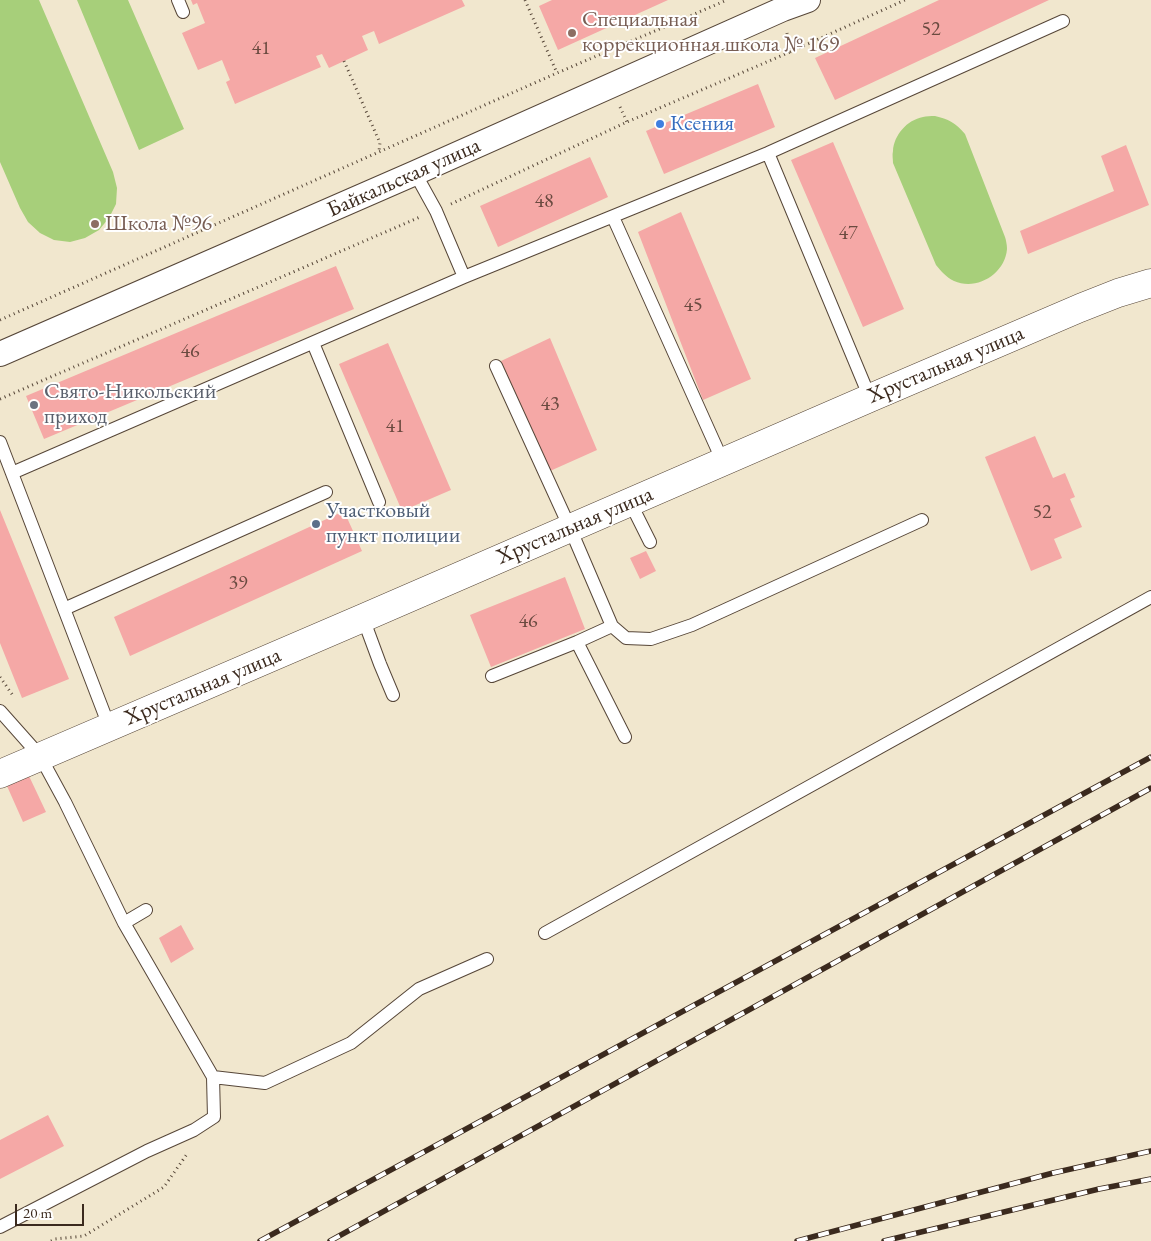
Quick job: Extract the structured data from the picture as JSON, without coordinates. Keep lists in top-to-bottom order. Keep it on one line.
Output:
{"streets":{"street":["Байкальская улица","Хрустальная улица"]},"places":["Специальная коррекционная школа № 169","Ксения","Школа №96","Свято-Никольский приход","Участковый пункт полиции"],"house_numbers":["52","41","48","47","45","46","43","41","52","39","46"],"scale_bar":"20 m"}
